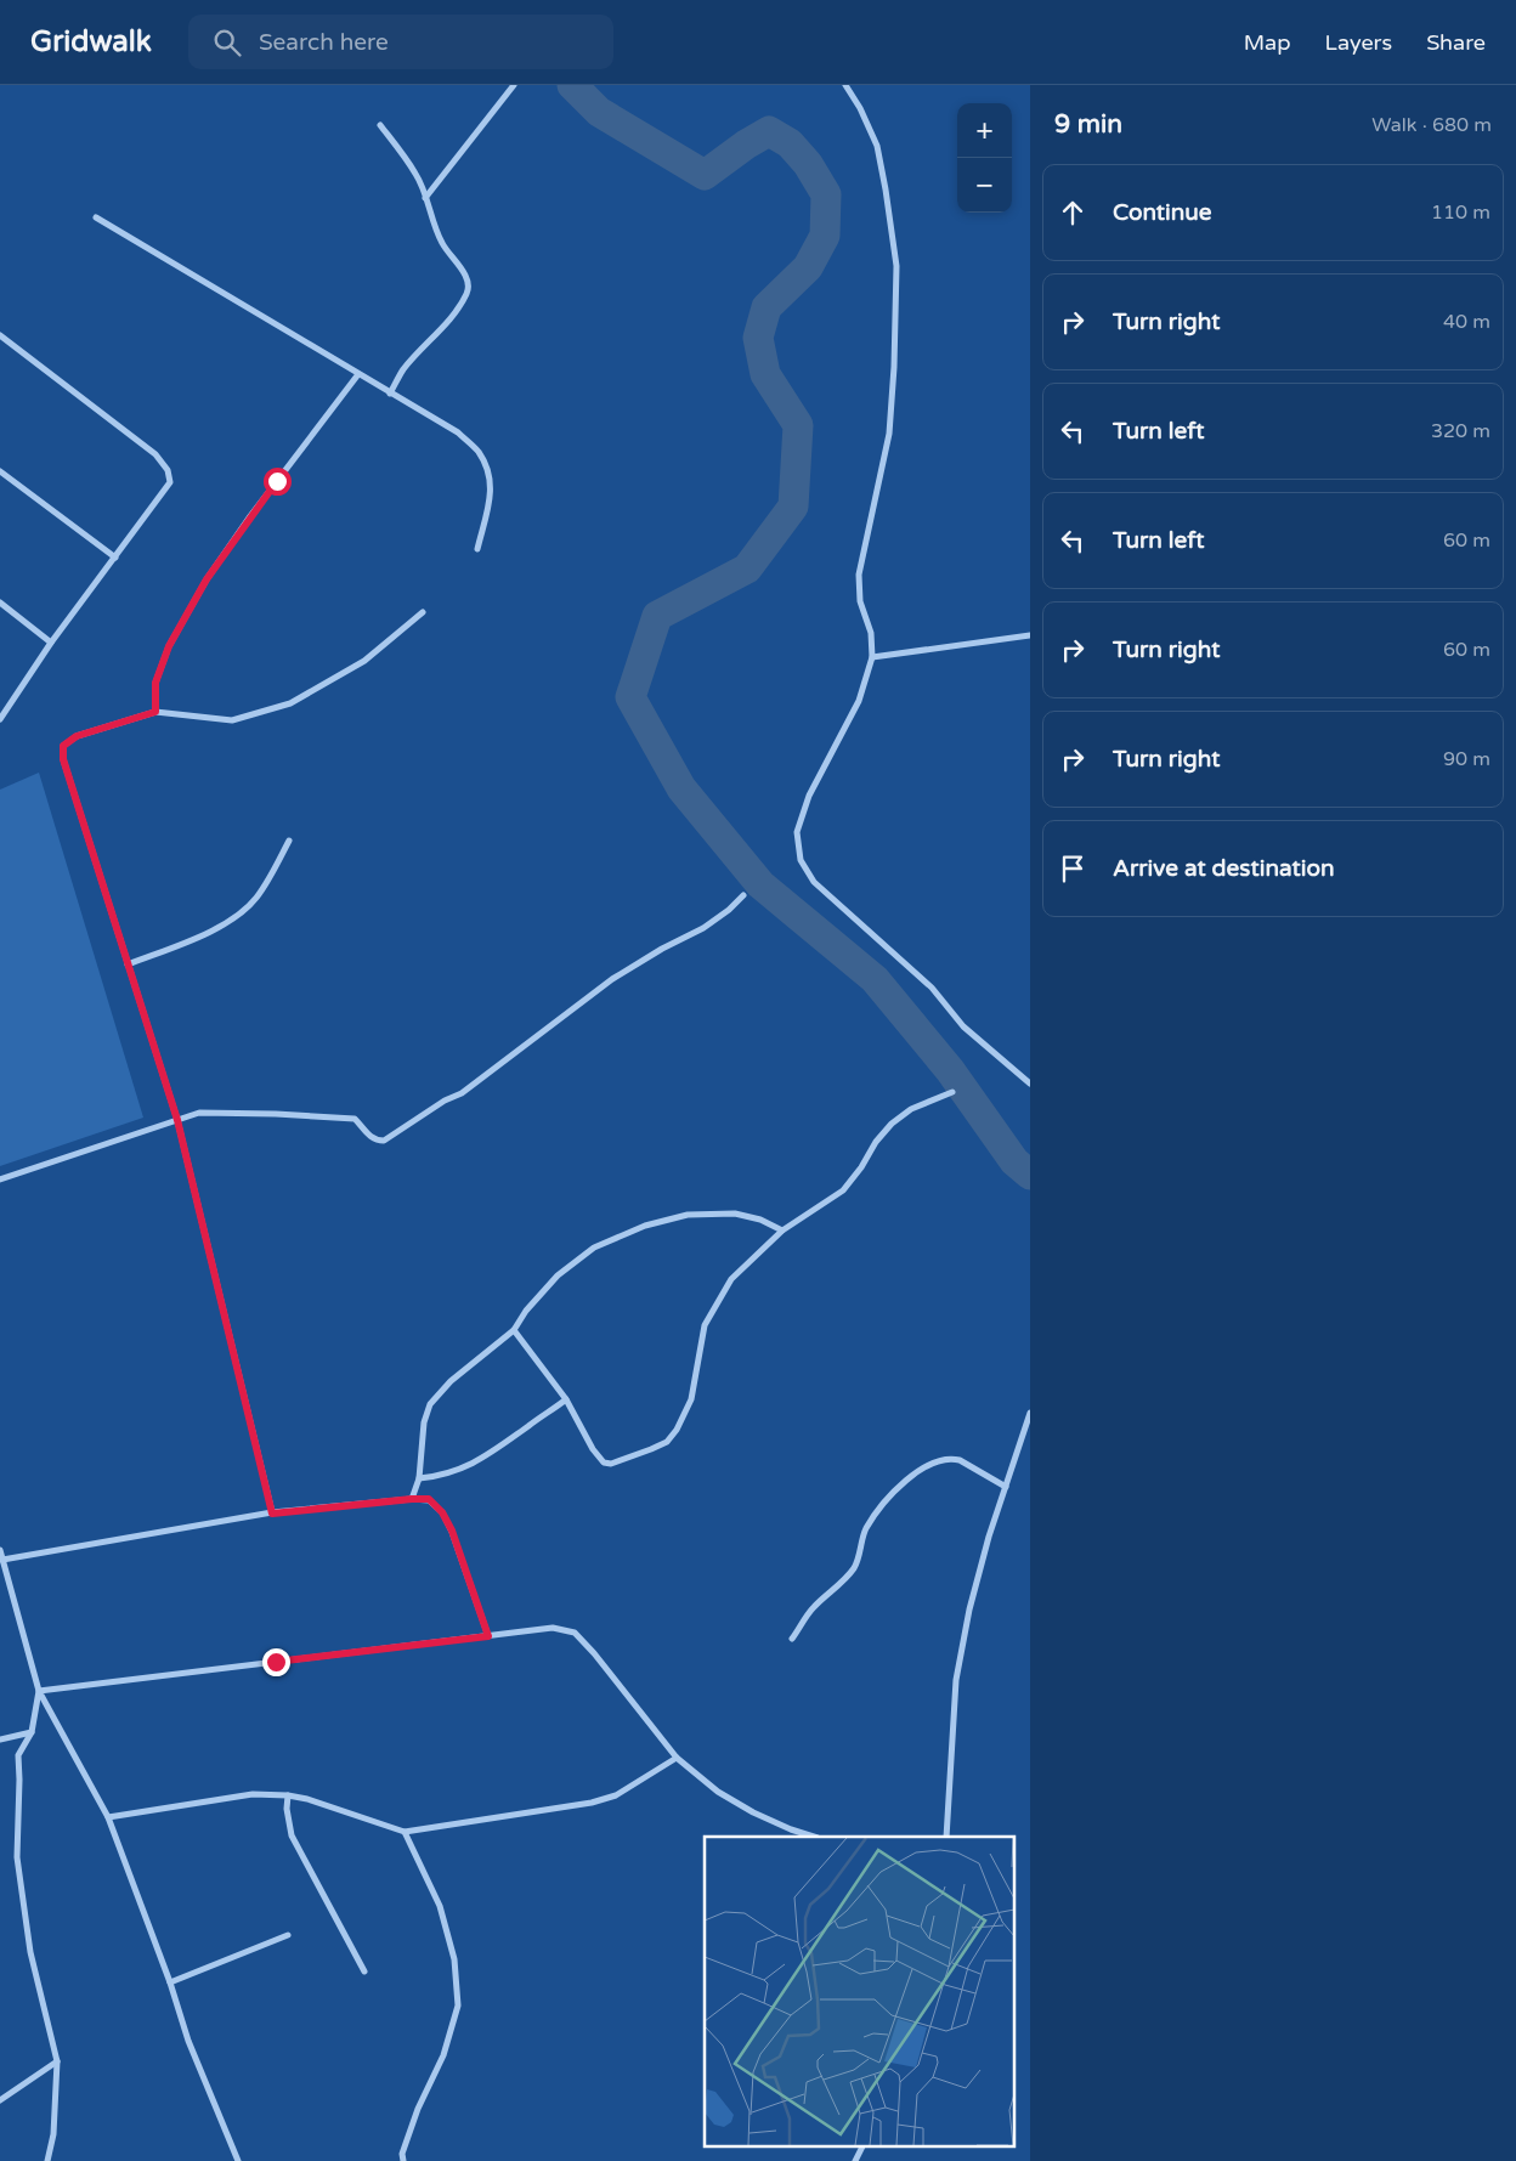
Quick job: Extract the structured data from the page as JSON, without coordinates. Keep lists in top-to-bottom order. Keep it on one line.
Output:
{"page":{"header":"Gridwalk","search":"Search here","nav":["Map","Layers","Share"],"heading":["9 min","Walk · 680 m"],"map_buttons":["+","−"],"list":[["Continue","110 m"],["Turn right","40 m"],["Turn left","320 m"],["Turn left","60 m"],["Turn right","60 m"],["Turn right","90 m"],"Arrive at destination"]}}
